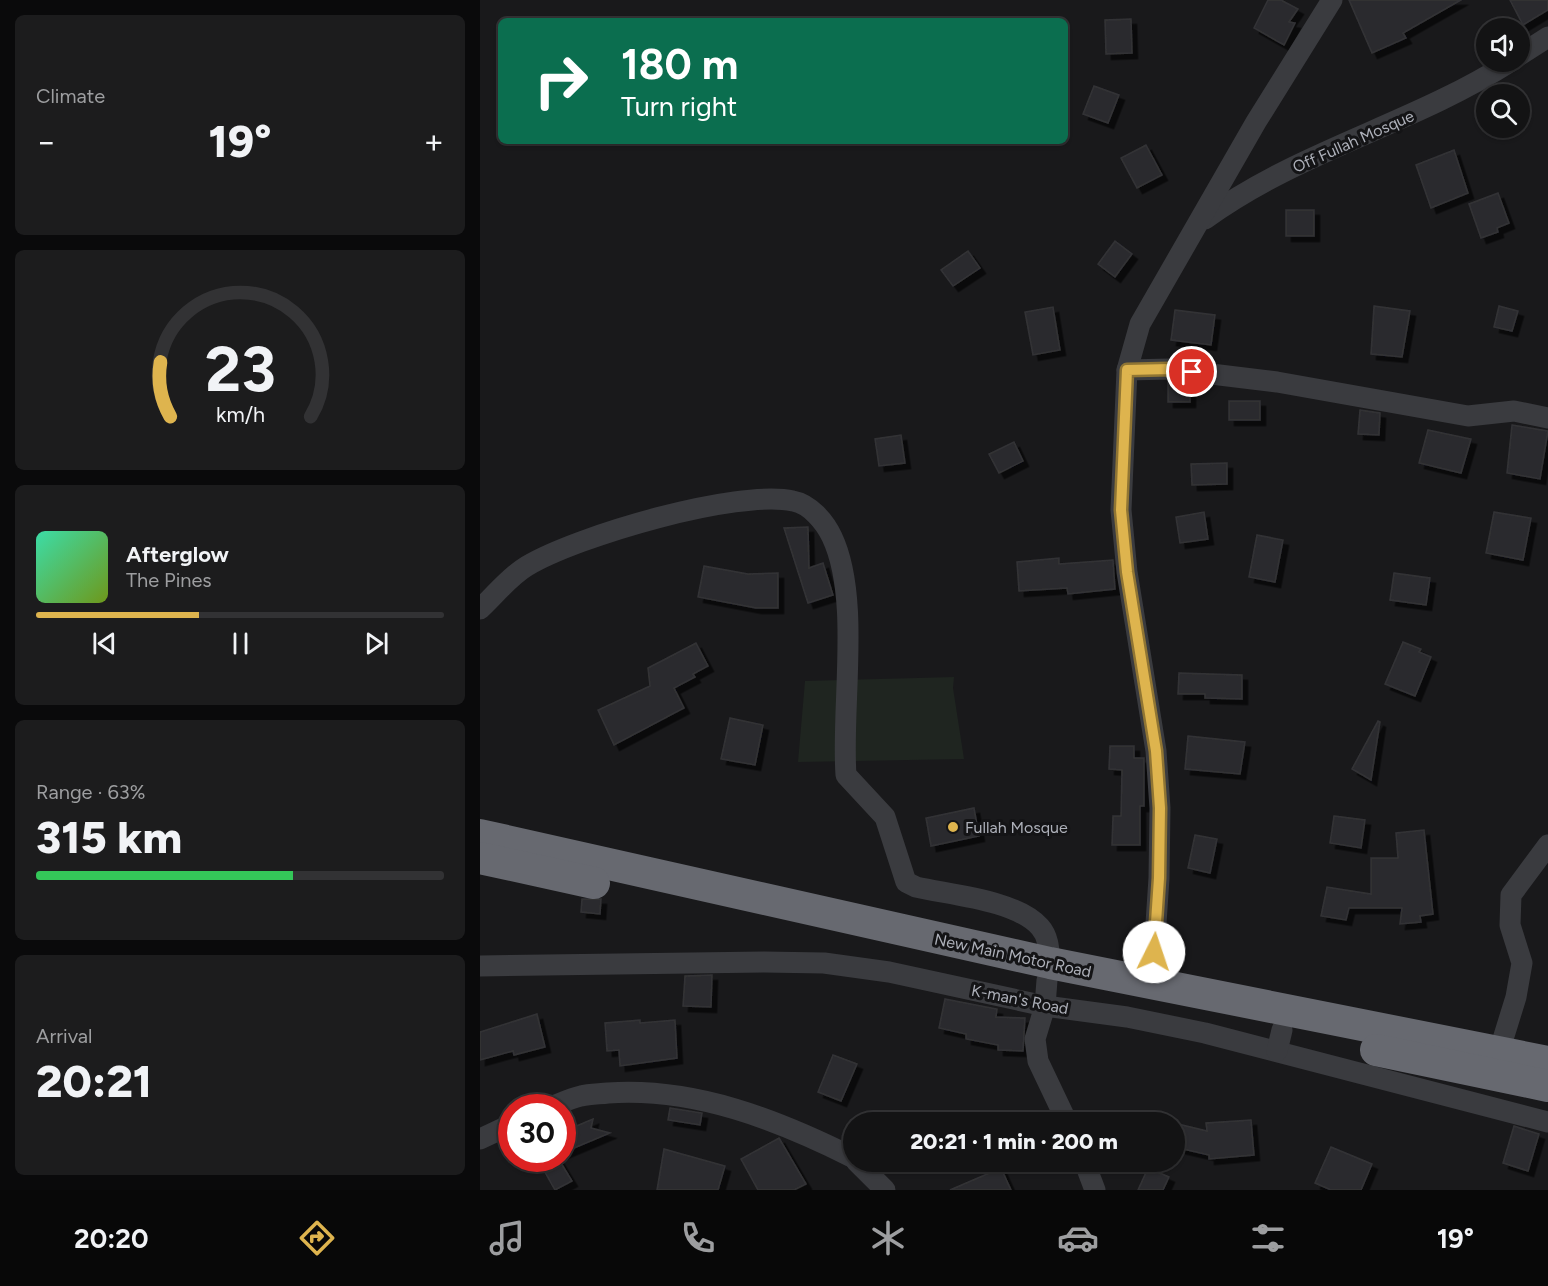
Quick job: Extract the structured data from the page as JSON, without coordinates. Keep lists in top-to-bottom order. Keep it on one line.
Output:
{"streets":{"highway":["New Main Motor Road"],"street":["Off Fullah Mosque","K-man's Road"]},"crossings":[["Off Fullah Mosque","New Main Motor Road"],["New Main Motor Road","K-man's Road"]],"places":["Fullah Mosque"],"page":{"tile":["Climate",["Range · 63%","315 km"],["Arrival","20:21"]],"turn":["180 m","Turn right"],"heat":["−","19°","+"],"song":["Afterglow","The Pines"],"limit":"30","trip":"20:21 · 1 min · 200 m","tabs":["20:20","19°"],"gauge":["23","km/h"]}}
